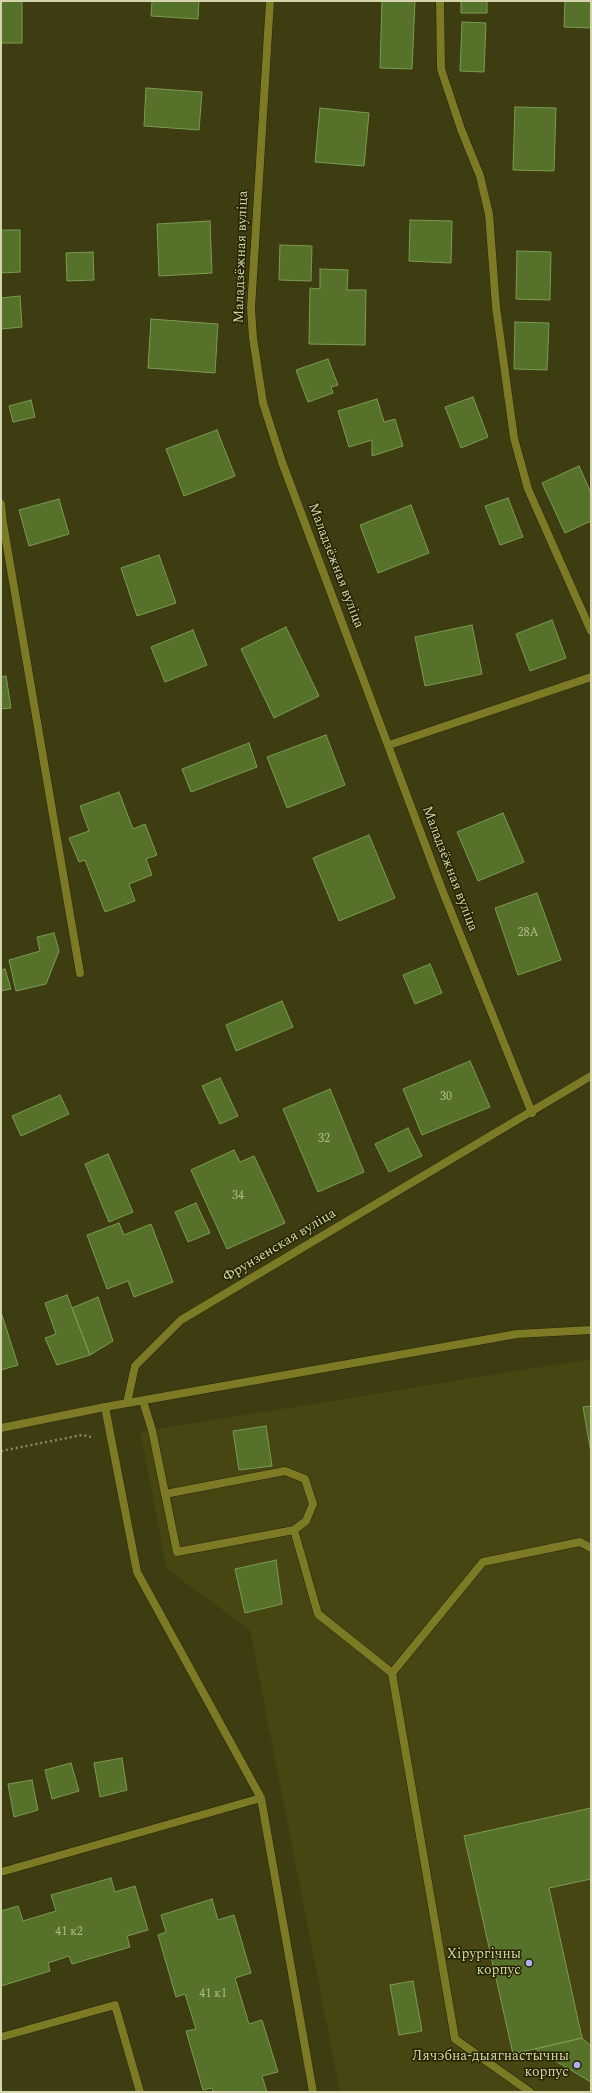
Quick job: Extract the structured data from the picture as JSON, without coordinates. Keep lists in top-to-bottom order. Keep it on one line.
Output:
{"streets":{"street":["Маладзёжная вуліца","Фрунзенская вуліца"]},"crossings":[["Маладзёжная вуліца","Фрунзенская вуліца"]],"places":["Хірургічны корпус","Лячэбна-дыягнастычны корпус"],"house_numbers":["28А","30","32","34","41 к2","41 к1"]}
